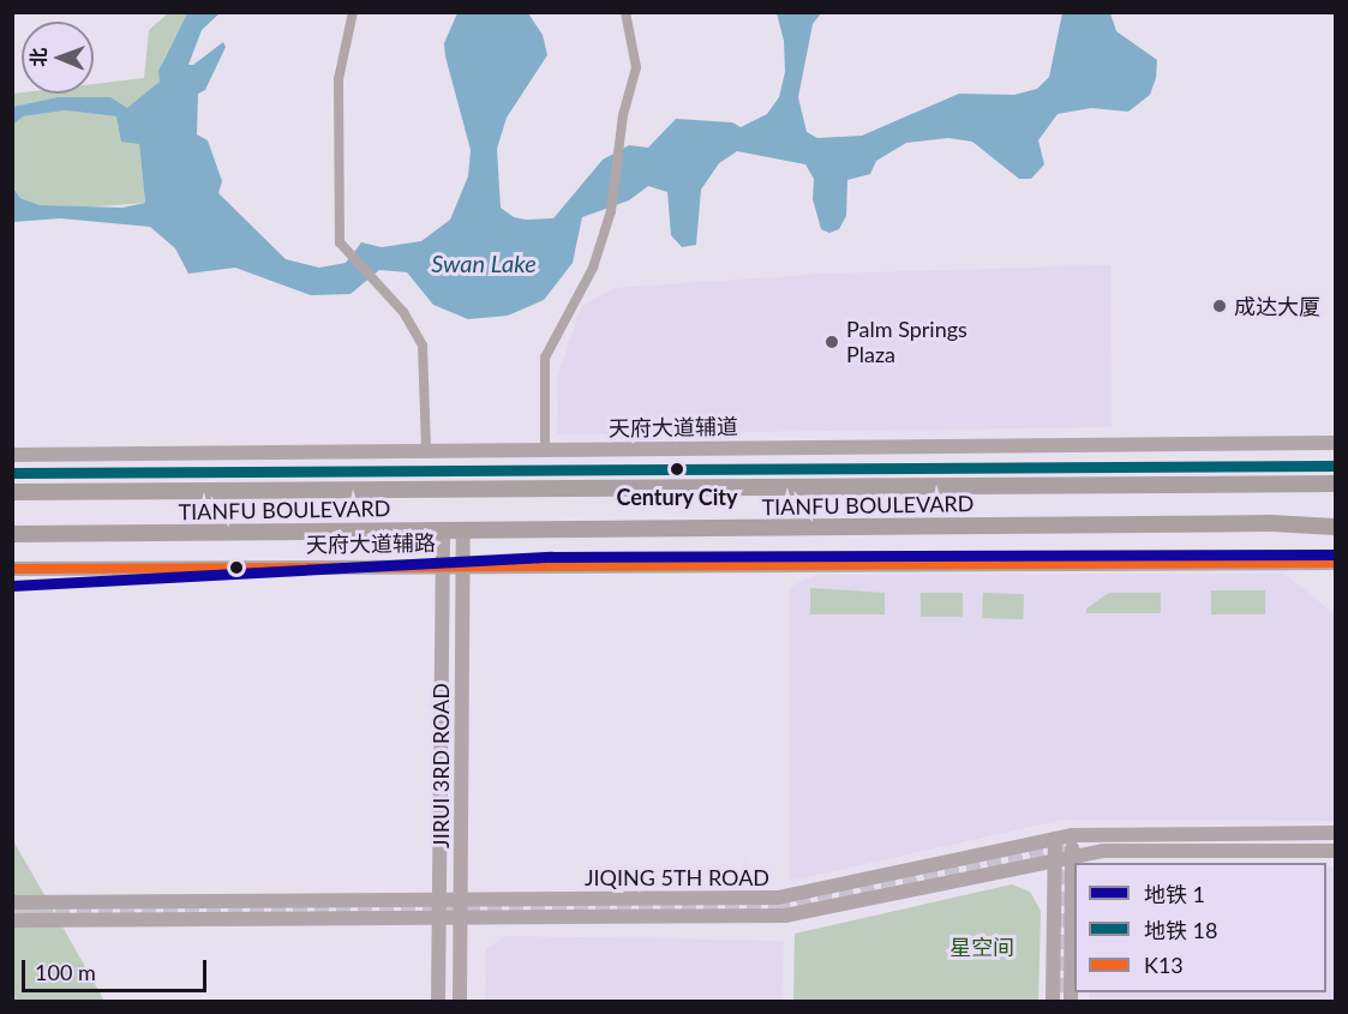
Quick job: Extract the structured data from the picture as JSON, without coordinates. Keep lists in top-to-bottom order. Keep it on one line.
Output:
{"streets":{"main road":["TIANFU BOULEVARD"],"street":["天府大道辅道","天府大道辅路","JIRUI 3RD ROAD","JIQING 5TH ROAD"]},"crossings":[["TIANFU BOULEVARD","JIRUI 3RD ROAD"],["天府大道辅路","JIRUI 3RD ROAD"],["JIRUI 3RD ROAD","JIQING 5TH ROAD"]],"water":["Swan Lake"],"parks":["星空间"],"places":["成达大厦","Palm Springs Plaza","Century City"],"lines":["metro line 18","metro line 1","transit line K13"],"legend":["地铁 1","地铁 18","K13"],"scale_bar":"100 m","north":"left"}
